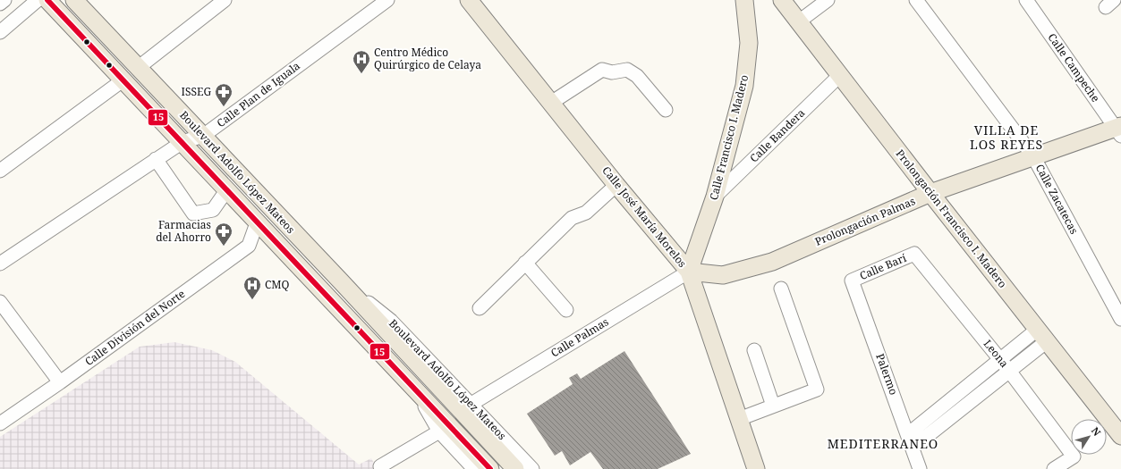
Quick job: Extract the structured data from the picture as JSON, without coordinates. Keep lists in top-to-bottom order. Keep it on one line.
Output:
{"streets":{"main road":["Calle Francisco I. Madero","Boulevard Adolfo López Mateos","Calle José María Morelos","Prolongación Francisco I. Madero","Prolongación Palmas"],"street":["Calle Campeche","Calle Plan de Iguala","Calle Bandera","Calle Zacatecas","Calle Barí","Calle División del Norte","Calle Palmas","Leona","Palermo"]},"crossings":[["Calle Campeche","Prolongación Palmas"],["Calle Plan de Iguala","Boulevard Adolfo López Mateos"],["Calle Bandera","Calle Francisco I. Madero"],["Calle Bandera","Prolongación Francisco I. Madero"],["Calle Francisco I. Madero","Calle José María Morelos"],["Calle Francisco I. Madero","Prolongación Palmas"],["Calle Francisco I. Madero","Calle Palmas"],["Boulevard Adolfo López Mateos","Calle División del Norte"],["Boulevard Adolfo López Mateos","Calle Palmas"],["Calle Zacatecas","Prolongación Palmas"],["Calle José María Morelos","Prolongación Palmas"],["Calle José María Morelos","Calle Palmas"],["Prolongación Francisco I. Madero","Prolongación Palmas"],["Prolongación Palmas","Calle Palmas"],["Calle Barí","Leona"],["Calle Barí","Palermo"]],"districts":["VILLA DE LOS REYES","MEDITERRANEO"],"places":{"hospital":["Centro Médico Quirúrgico de Celaya","CMQ"],"pharmacy":["ISSEG","Farmacias del Ahorro"]},"lines":["transit line 15"],"north":"top right"}
